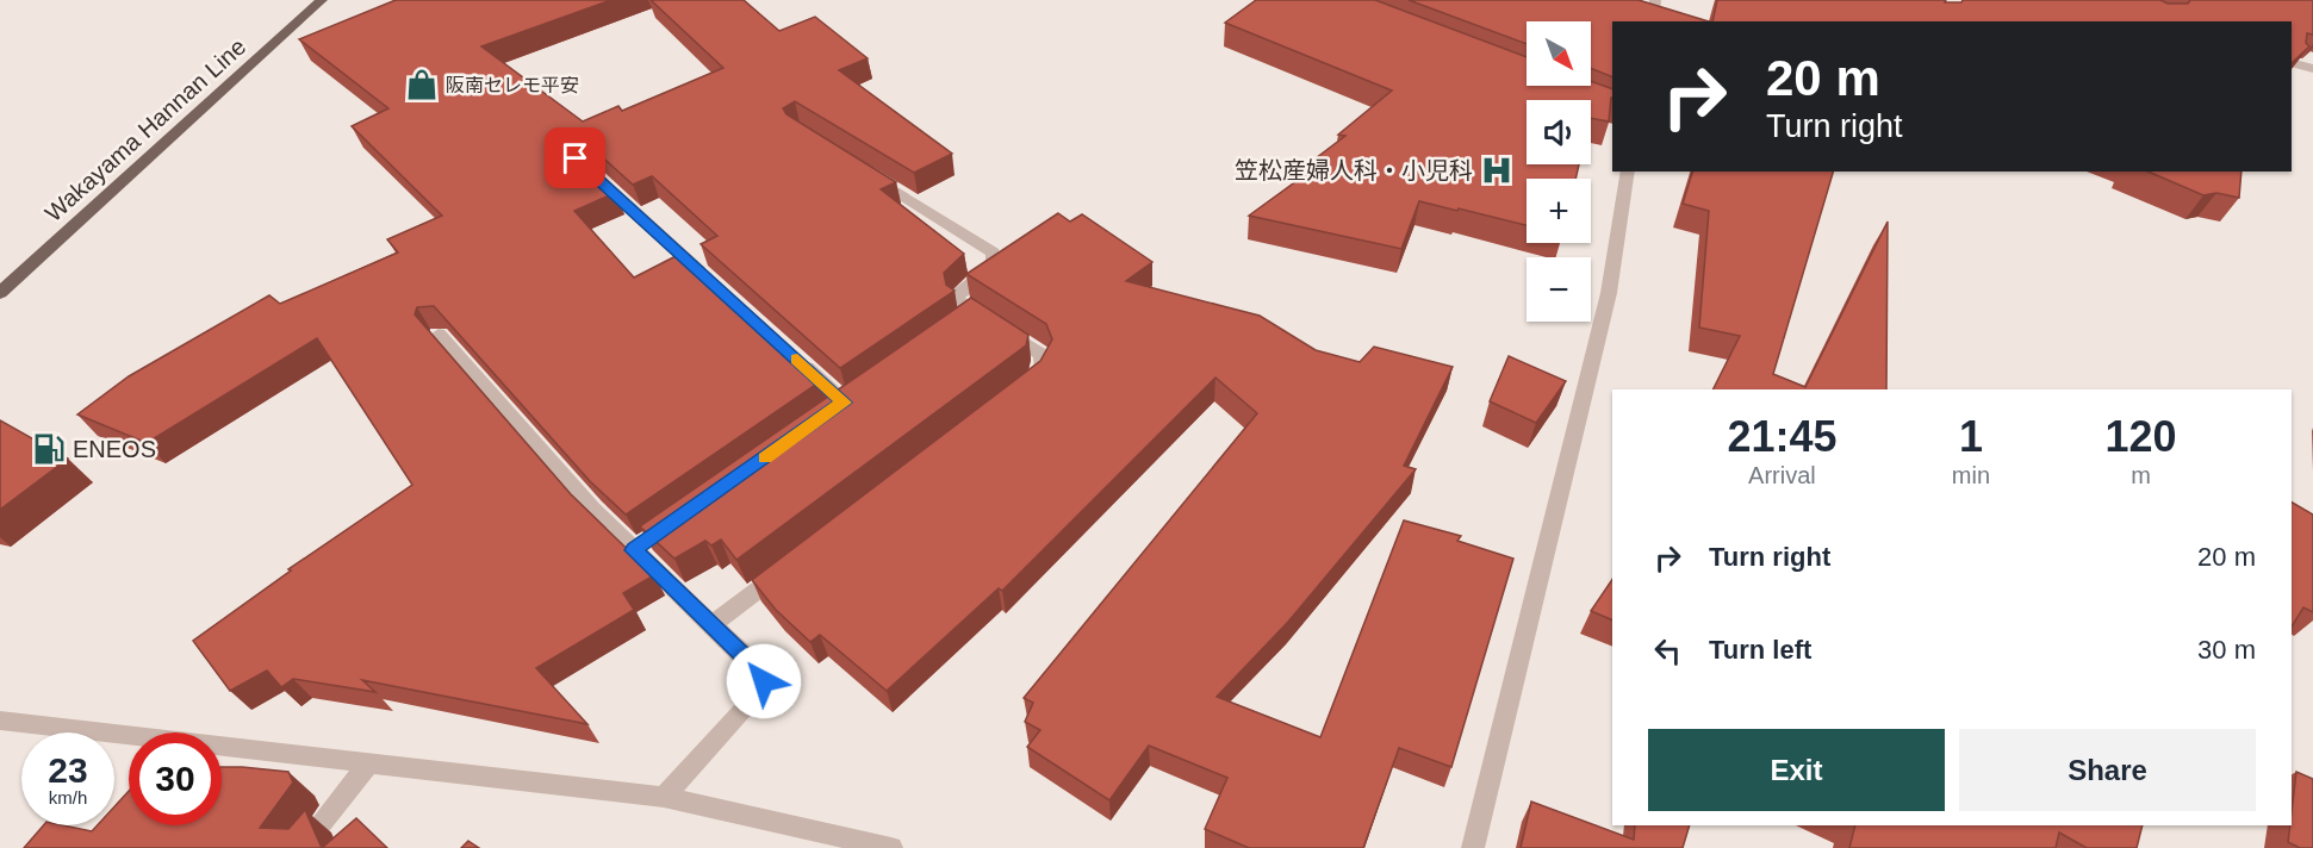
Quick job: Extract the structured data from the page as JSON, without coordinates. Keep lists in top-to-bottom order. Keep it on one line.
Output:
{"streets":{"main road":["Wakayama Hannan Line"]},"places":{"shop":["阪南セレモ平安"],"hospital":["笠松産婦人科・小児科"],"fuel station":["ENEOS"]},"north":"bottom right","page":{"map_buttons":["+","−"],"turn":["20 m","Turn right"],"eta":["21:45","Arrival","1","min","120","m"],"list":[{"name":"Turn right","value":"20 m"},{"name":"Turn left","value":"30 m"}],"buttons":["Exit","Share"],"speed":"23 km/h","limit":"30"}}
